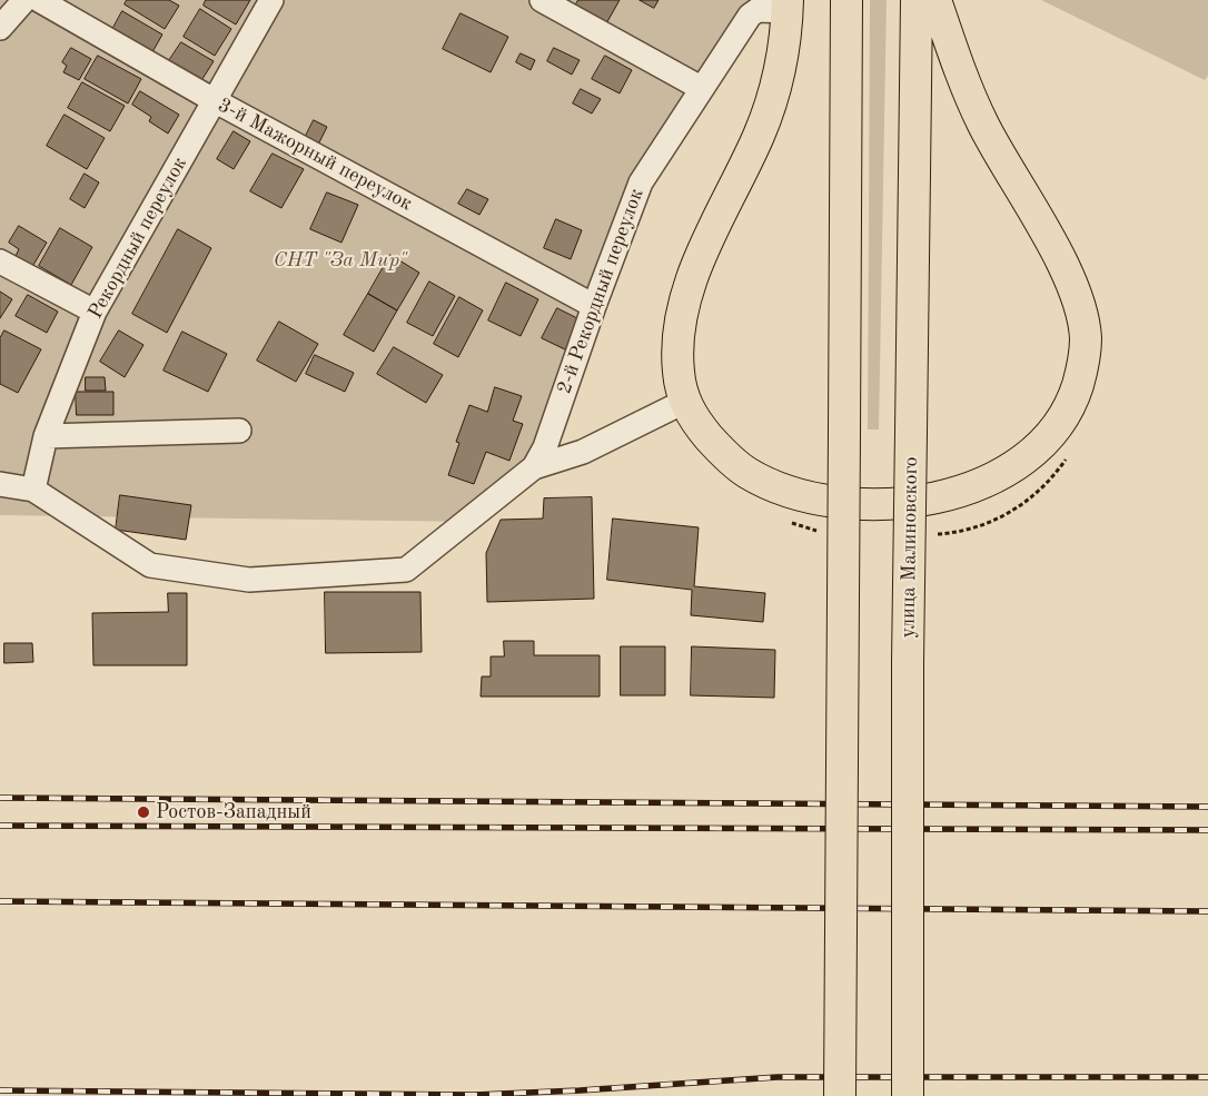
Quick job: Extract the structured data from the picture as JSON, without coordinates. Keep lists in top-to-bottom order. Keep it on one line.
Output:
{"streets":{"highway":["улица Малиновского"],"street":["3-й Мажорный переулок","Рекордный переулок","2-й Рекордный переулок"]},"crossings":[["3-й Мажорный переулок","Рекордный переулок"],["3-й Мажорный переулок","2-й Рекордный переулок"]],"parks":["СНТ \"За Мир\""],"places":["Ростов-Западный"]}
